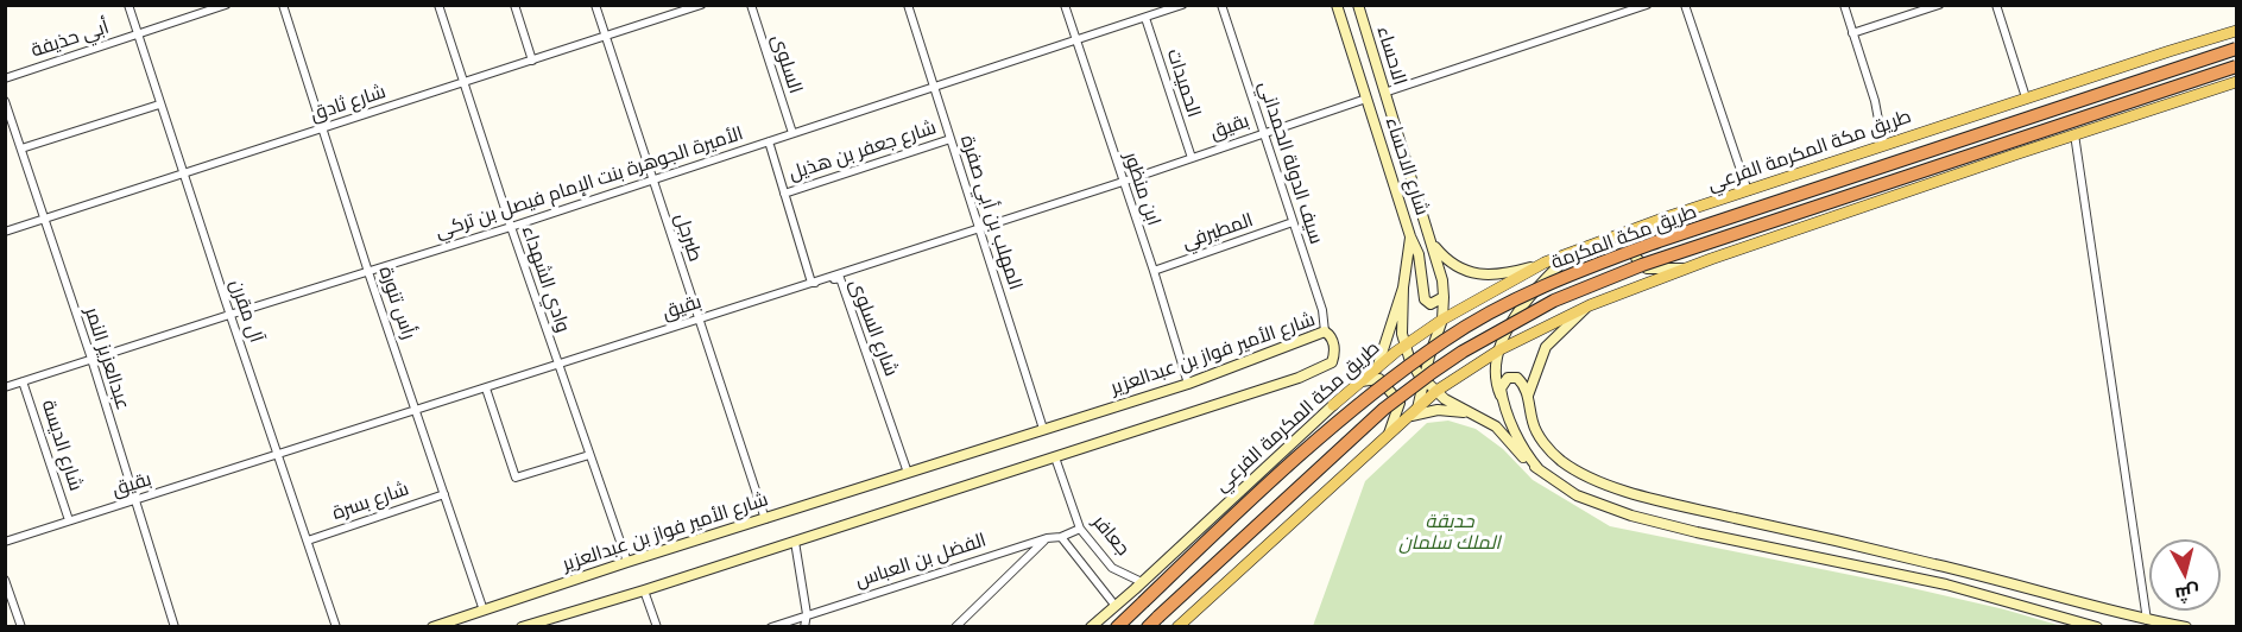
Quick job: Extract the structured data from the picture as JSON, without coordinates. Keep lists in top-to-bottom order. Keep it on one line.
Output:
{"streets":{"highway":["طريق مكة المكرمة"],"main road":["الاحساء","طريق مكة المكرمة الفرعي","شارع الاحساء","شارع الأمير فواز بن عبدالعزير"],"street":["أبي حذيفة","السلوى","الحميدات","شارع ثادق","بقيق","شارع جعفر بن هذيل","سيف الدولة الحمداني","الأميرة الجوهرة بنت الإمام فيصل بن تركي","ابن منظور","المهلب بن أبي صفرة","المطيرفي","طبرجل","وادي الشهداء","رأس تنورة","آل مقرن","شارع السلوى","عبدالعزيز النمر","شارع الديسة","شارع بسرة","جعافر","الفضل بن العباس"]},"crossings":[["أبي حذيفة","آل مقرن"],["الاحساء","شارع الاحساء"],["السلوى","الأميرة الجوهرة بنت الإمام فيصل بن تركي"],["الحميدات","بقيق"],["الحميدات","الأميرة الجوهرة بنت الإمام فيصل بن تركي"],["شارع ثادق","طبرجل"],["شارع ثادق","وادي الشهداء"],["شارع ثادق","رأس تنورة"],["شارع ثادق","آل مقرن"],["شارع ثادق","عبدالعزيز النمر"],["بقيق","سيف الدولة الحمداني"],["بقيق","شارع الاحساء"],["بقيق","ابن منظور"],["بقيق","المهلب بن أبي صفرة"],["بقيق","طبرجل"],["بقيق","وادي الشهداء"],["بقيق","رأس تنورة"],["بقيق","آل مقرن"],["بقيق","شارع السلوى"],["بقيق","عبدالعزيز النمر"],["بقيق","شارع الديسة"],["شارع جعفر بن هذيل","المهلب بن أبي صفرة"],["طريق مكة المكرمة الفرعي","جعافر"],["سيف الدولة الحمداني","المطيرفي"],["سيف الدولة الحمداني","شارع الأمير فواز بن عبدالعزير"],["الأميرة الجوهرة بنت الإمام فيصل بن تركي","ابن منظور"],["الأميرة الجوهرة بنت الإمام فيصل بن تركي","المهلب بن أبي صفرة"],["الأميرة الجوهرة بنت الإمام فيصل بن تركي","طبرجل"],["الأميرة الجوهرة بنت الإمام فيصل بن تركي","وادي الشهداء"],["الأميرة الجوهرة بنت الإمام فيصل بن تركي","رأس تنورة"],["الأميرة الجوهرة بنت الإمام فيصل بن تركي","آل مقرن"],["الأميرة الجوهرة بنت الإمام فيصل بن تركي","عبدالعزيز النمر"],["الأميرة الجوهرة بنت الإمام فيصل بن تركي","شارع الديسة"],["ابن منظور","المطيرفي"],["ابن منظور","شارع الأمير فواز بن عبدالعزير"],["المهلب بن أبي صفرة","شارع الأمير فواز بن عبدالعزير"],["طبرجل","شارع الأمير فواز بن عبدالعزير"],["وادي الشهداء","شارع الأمير فواز بن عبدالعزير"],["رأس تنورة","شارع الأمير فواز بن عبدالعزير"],["رأس تنورة","شارع بسرة"],["آل مقرن","شارع بسرة"],["شارع السلوى","شارع الأمير فواز بن عبدالعزير"],["شارع الأمير فواز بن عبدالعزير","جعافر"],["جعافر","الفضل بن العباس"]],"parks":["حديقة الملك سلمان"],"north":"bottom"}
